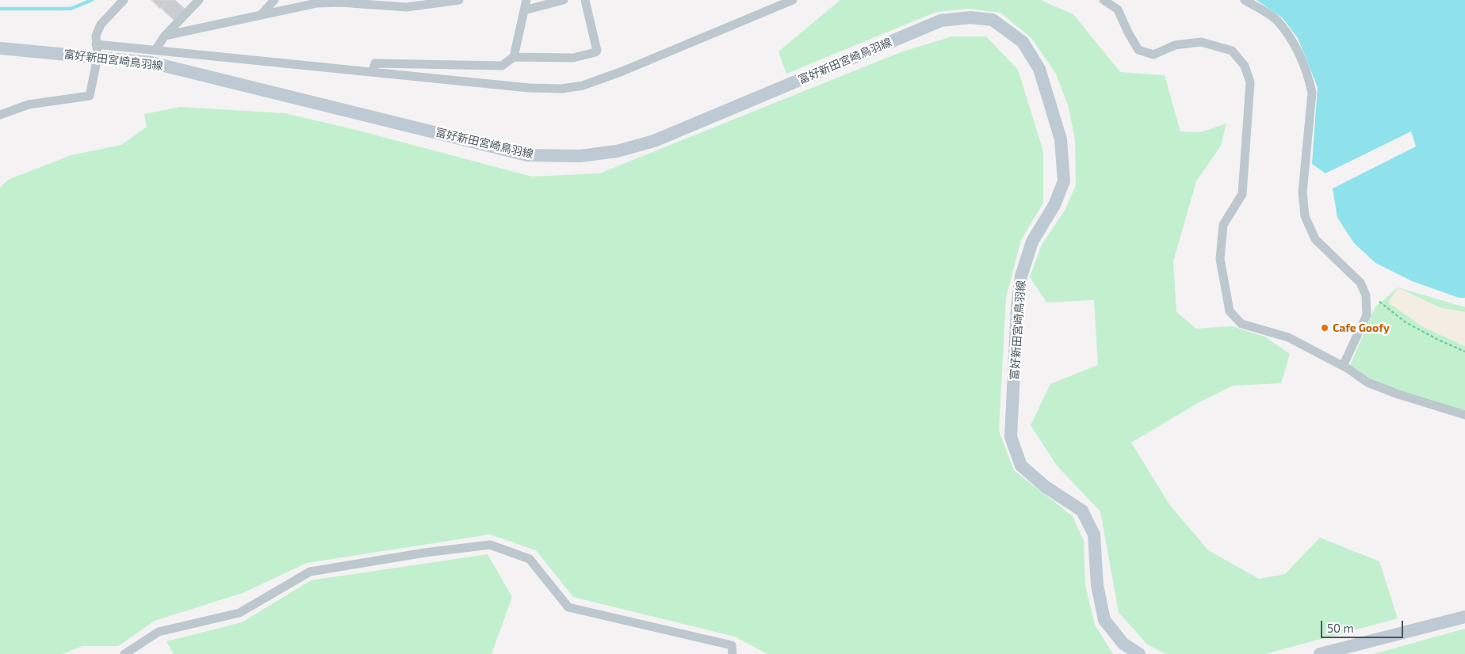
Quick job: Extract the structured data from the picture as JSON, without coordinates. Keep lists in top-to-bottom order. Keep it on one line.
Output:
{"streets":{"main road":["富好新田宮崎鳥羽線"]},"places":["Cafe Goofy"],"scale_bar":"50 m"}
